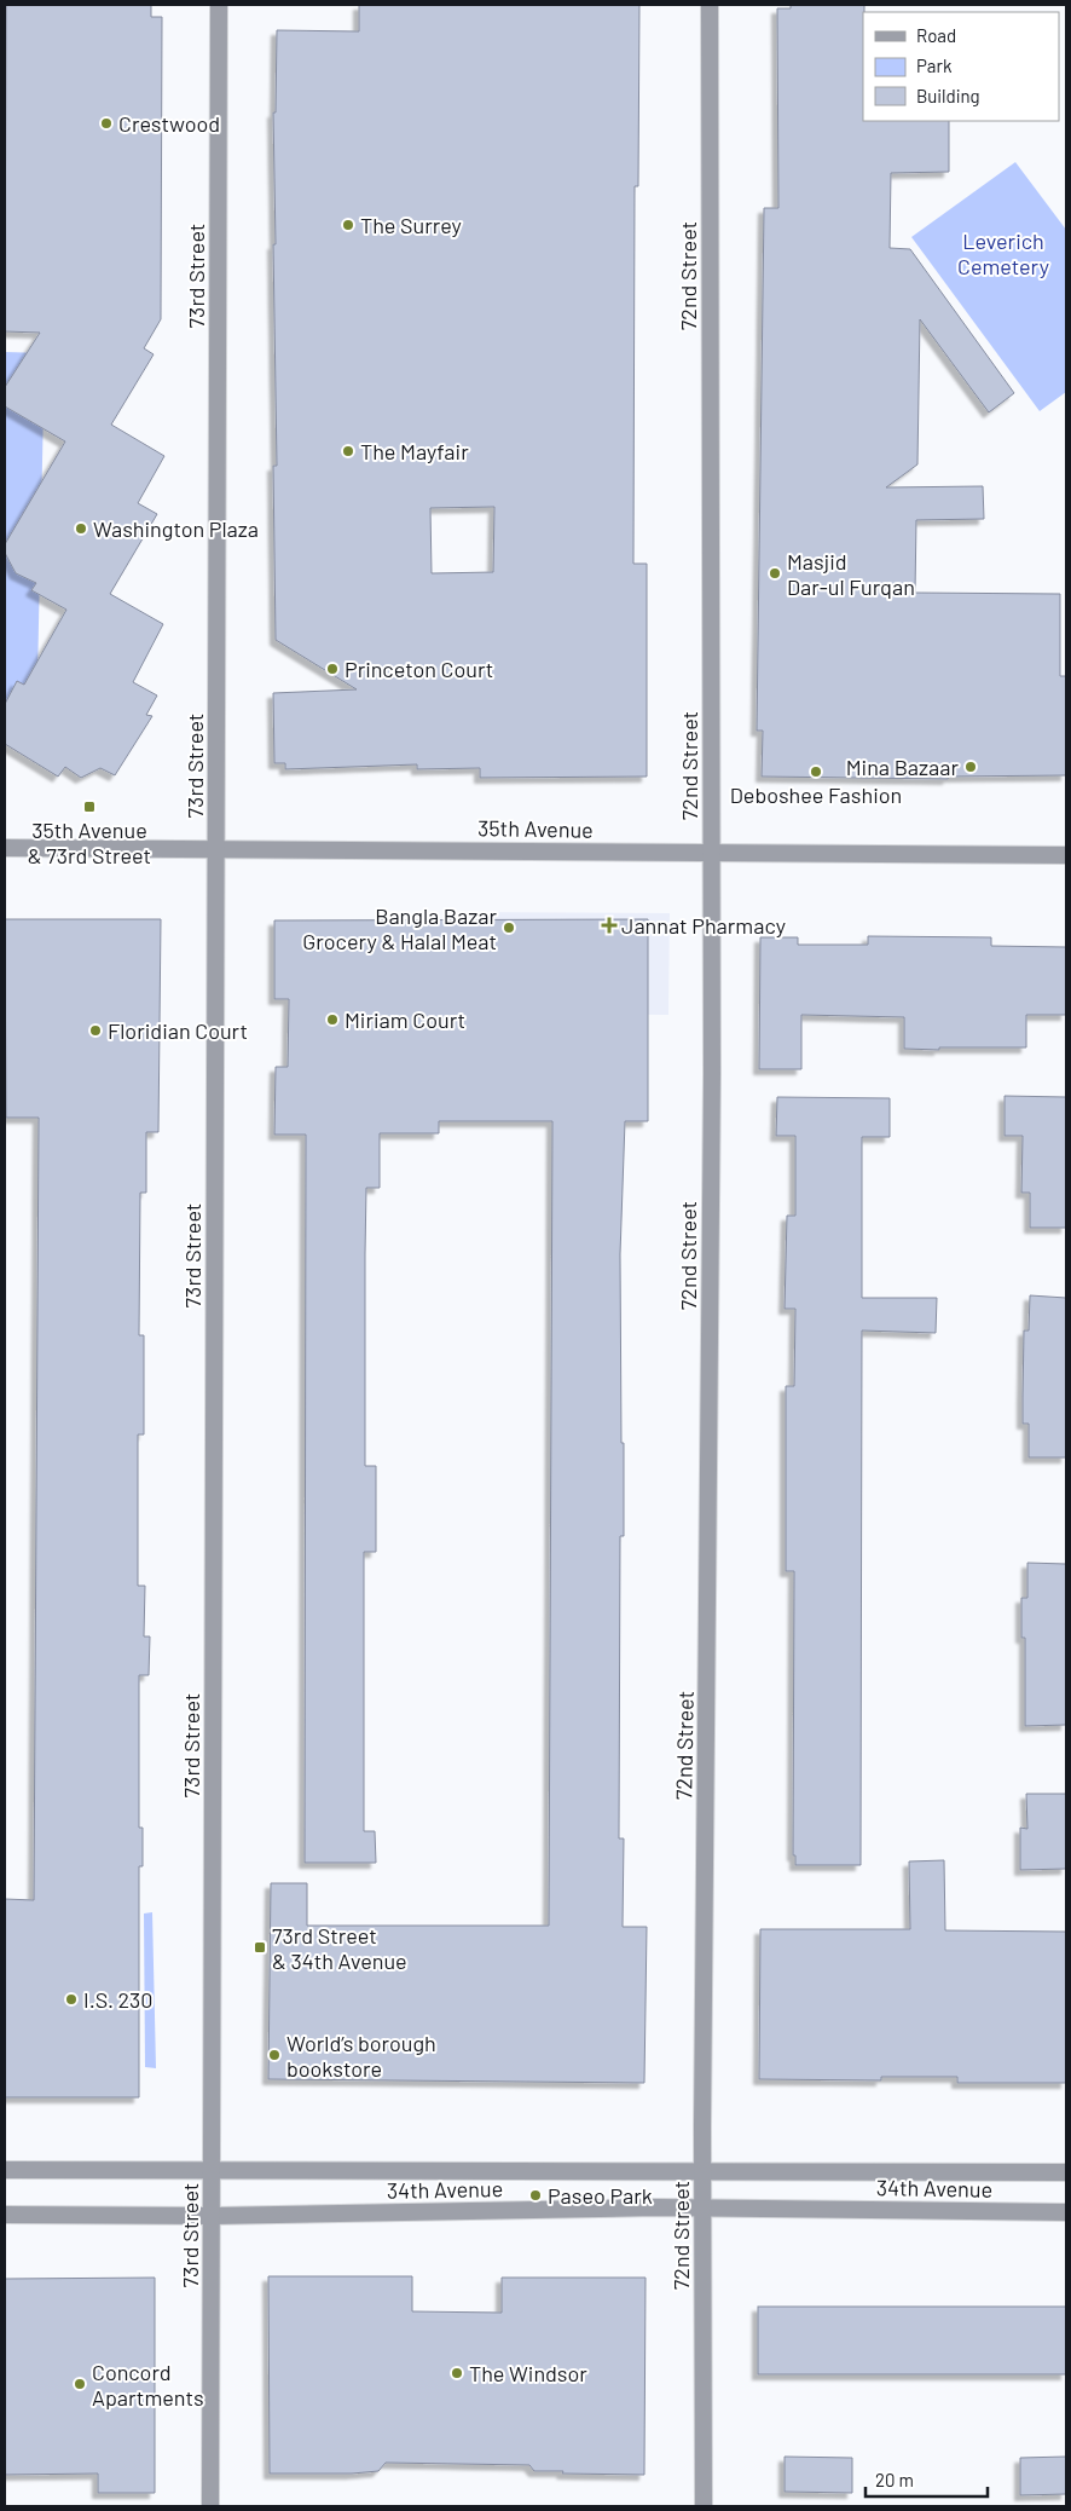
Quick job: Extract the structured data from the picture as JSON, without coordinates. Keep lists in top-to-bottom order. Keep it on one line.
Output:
{"streets":{"street":["73rd Street","72nd Street","35th Avenue","34th Avenue"]},"crossings":[["73rd Street","35th Avenue"],["73rd Street","34th Avenue"],["72nd Street","35th Avenue"],["72nd Street","34th Avenue"]],"parks":["Leverich Cemetery"],"places":{"other":["Crestwood","The Surrey","The Mayfair","Washington Plaza","Masjid Dar-ul Furqan","Princeton Court","Mina Bazaar","Deboshee Fashion","Bangla Bazar Grocery & Halal Meat","Miriam Court","Floridian Court","I.S. 230","World’s borough bookstore","Paseo Park","The Windsor","Concord Apartments"],"transit":["35th Avenue & 73rd Street","73rd Street & 34th Avenue"],"health":["Jannat Pharmacy"]},"legend":["Road","Park","Building"],"scale_bar":"20 m"}
